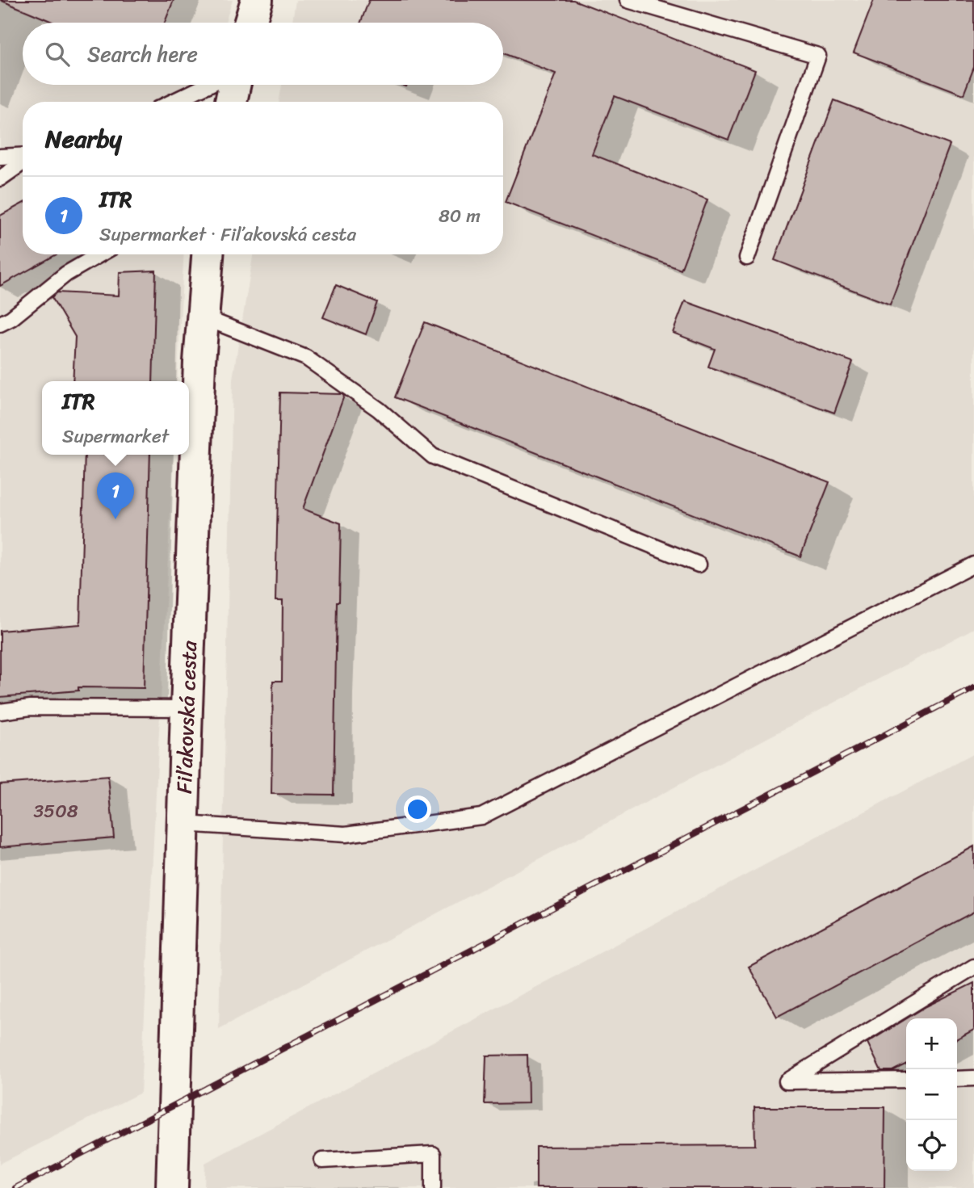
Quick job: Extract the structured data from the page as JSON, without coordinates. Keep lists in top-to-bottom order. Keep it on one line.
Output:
{"streets":{"street":["Fiľakovská cesta"]},"house_numbers":["3508"],"page":{"search":"Search here","heading":"Nearby","list":[{"mark":"1","name":"ITR","note":"Supermarket · Fiľakovská cesta","value":"80 m"}],"popup":["ITR","Supermarket"],"pins":"1","map_buttons":["+","−"]}}
